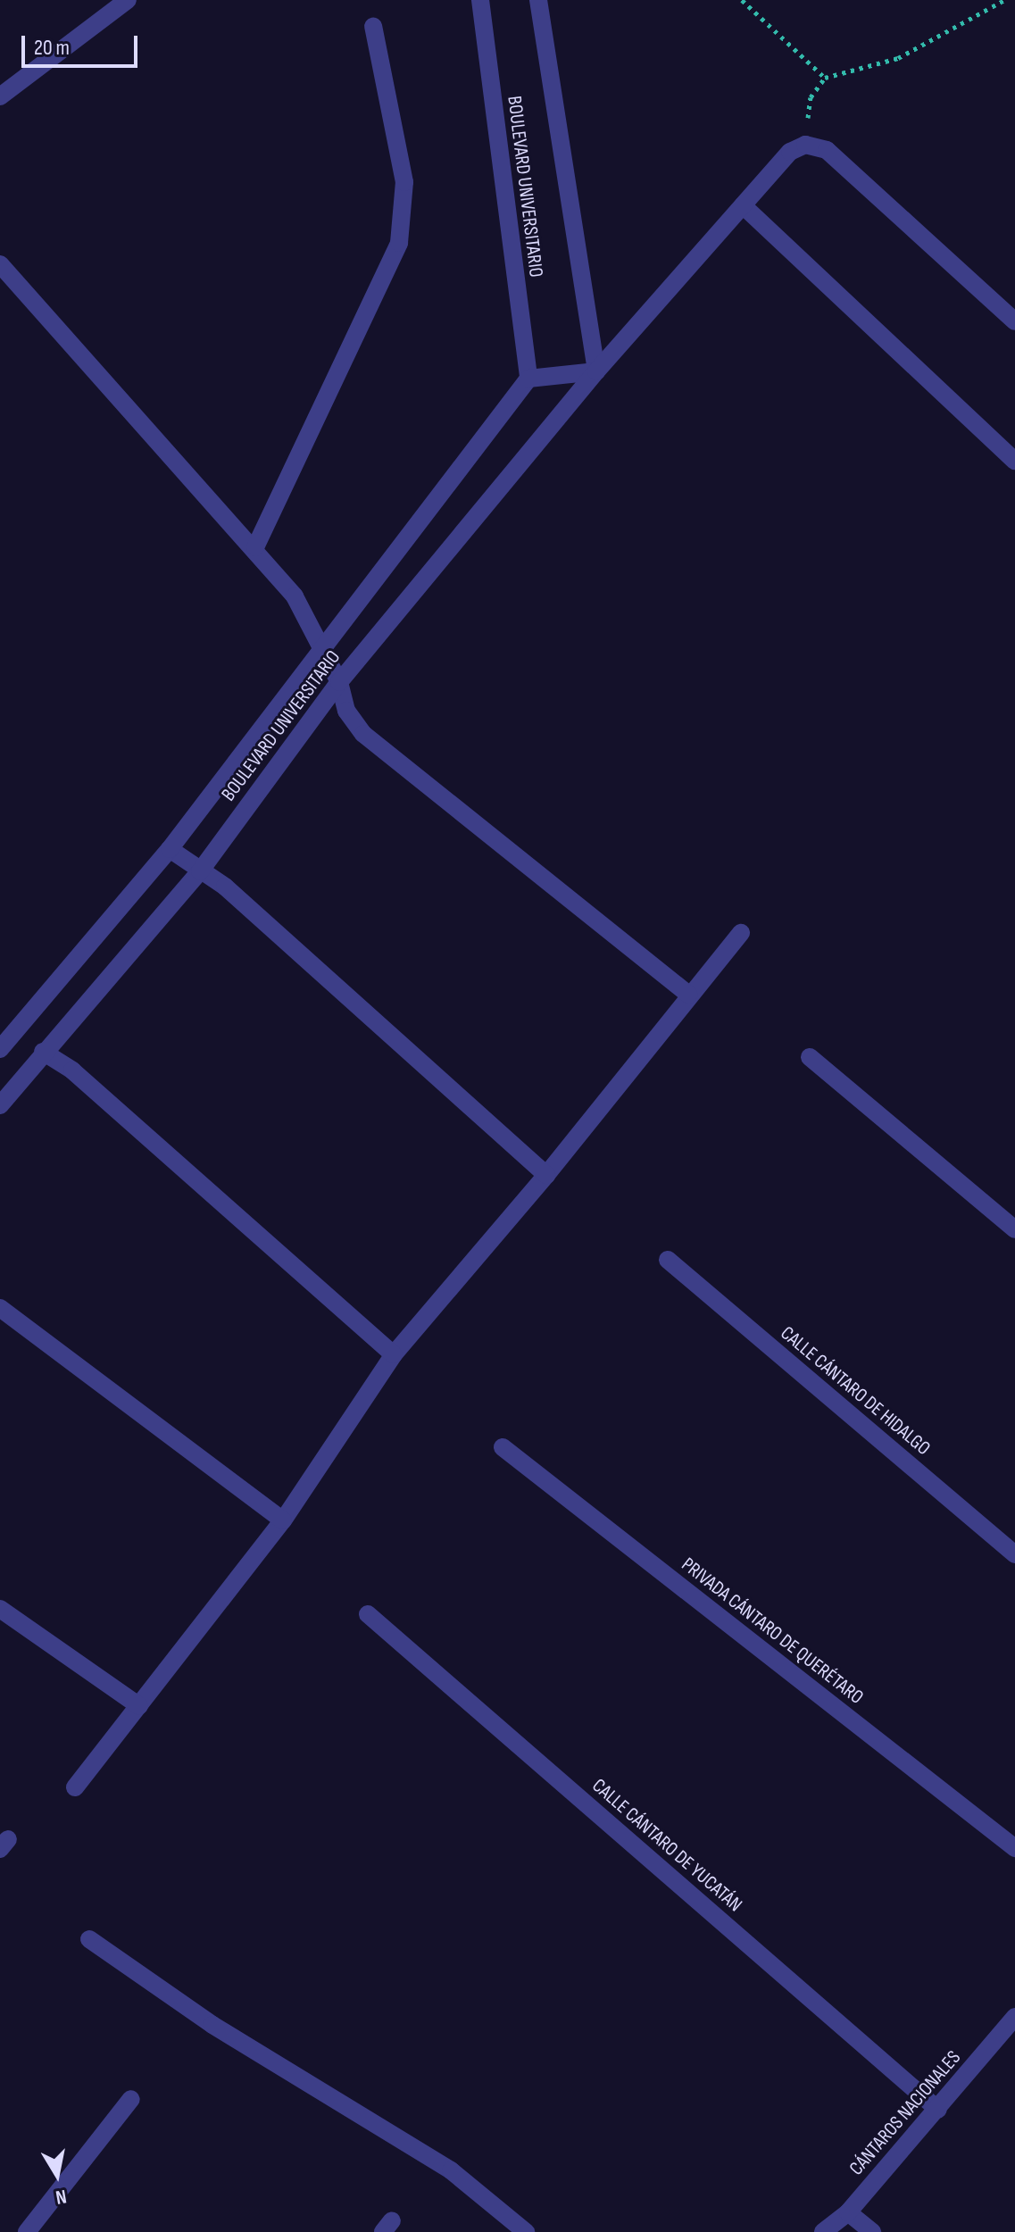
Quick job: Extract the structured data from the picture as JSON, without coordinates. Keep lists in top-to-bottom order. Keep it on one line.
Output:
{"streets":{"street":["BOULEVARD UNIVERSITARIO","CALLE CÁNTARO DE HIDALGO","PRIVADA CÁNTARO DE QUERÉTARO","CALLE CÁNTARO DE YUCATÁN","CÁNTAROS NACIONALES"]},"crossings":[["CALLE CÁNTARO DE YUCATÁN","CÁNTAROS NACIONALES"]],"scale_bar":"20 m","north":"bottom"}
